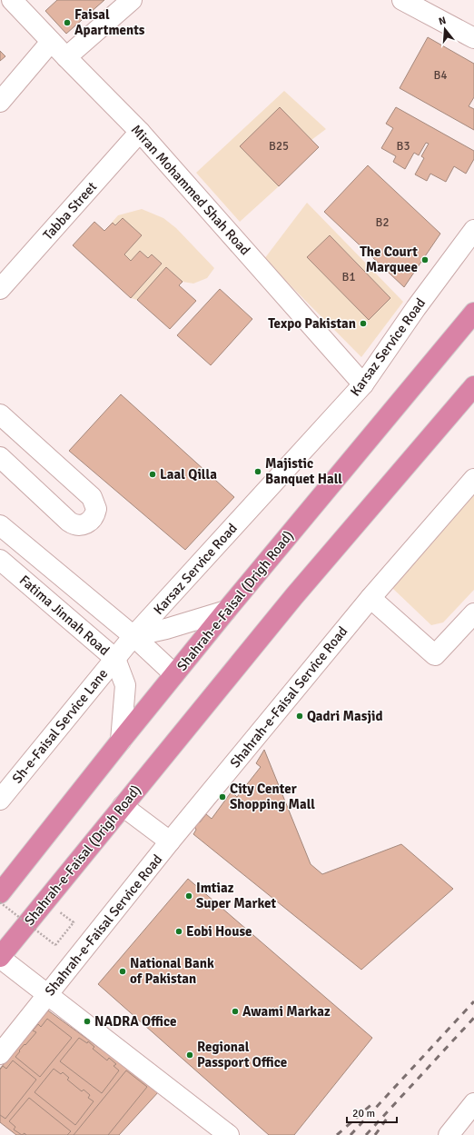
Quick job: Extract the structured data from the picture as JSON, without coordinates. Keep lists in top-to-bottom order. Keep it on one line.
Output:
{"streets":{"highway":["Shahrah-e-Faisal (Drigh Road)"],"street":["Miran Mohammed Shah Road","Tabba Street","Karsaz Service Road","Fatima Jinnah Road","Shahrah-e-Faisal Service Road","Sh-e-Faisal Service Lane"]},"crossings":[["Miran Mohammed Shah Road","Tabba Street"],["Miran Mohammed Shah Road","Karsaz Service Road"],["Karsaz Service Road","Fatima Jinnah Road"],["Karsaz Service Road","Sh-e-Faisal Service Lane"],["Shahrah-e-Faisal (Drigh Road)","Fatima Jinnah Road"],["Fatima Jinnah Road","Sh-e-Faisal Service Lane"]],"places":["Faisal Apartments","The Court Marquee","Texpo Pakistan","Majistic Banquet Hall","Laal Qilla","Qadri Masjid","City Center Shopping Mall","Imtiaz Super Market","Eobi House","National Bank of Pakistan","Awami Markaz","NADRA Office","Regional Passport Office"],"house_numbers":["B4","B25","B3","B2","B1"],"scale_bar":"20 m","north":"top"}
